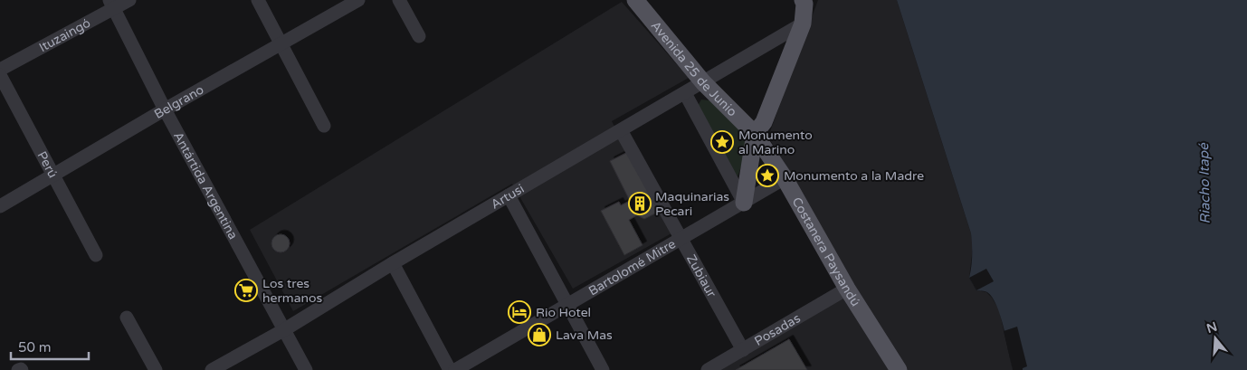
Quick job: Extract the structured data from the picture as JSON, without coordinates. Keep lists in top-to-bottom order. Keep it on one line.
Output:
{"streets":{"main road":["Avenida 25 de Junio","Costanera Paysandú"],"street":["Ituzaingó","Belgrano","Perú","Antártida Argentina","Artusi","Bartolomé Mitre","Zubiaur","Posadas"]},"crossings":[["Ituzaingó","Antártida Argentina"],["Avenida 25 de Junio","Artusi"],["Avenida 25 de Junio","Costanera Paysandú"],["Belgrano","Perú"],["Belgrano","Antártida Argentina"],["Antártida Argentina","Artusi"],["Artusi","Zubiaur"],["Costanera Paysandú","Bartolomé Mitre"],["Costanera Paysandú","Posadas"],["Bartolomé Mitre","Zubiaur"],["Zubiaur","Posadas"]],"water":["Riacho Itapé"],"places":{"place":["Monumento al Marino","Monumento a la Madre"],"building":["Maquinarias Pecari"],"supermarket":["Los tres hermanos"],"hotel":["Rio Hotel"],"shop":["Lava Mas"]},"scale_bar":"50 m","north":"top"}
